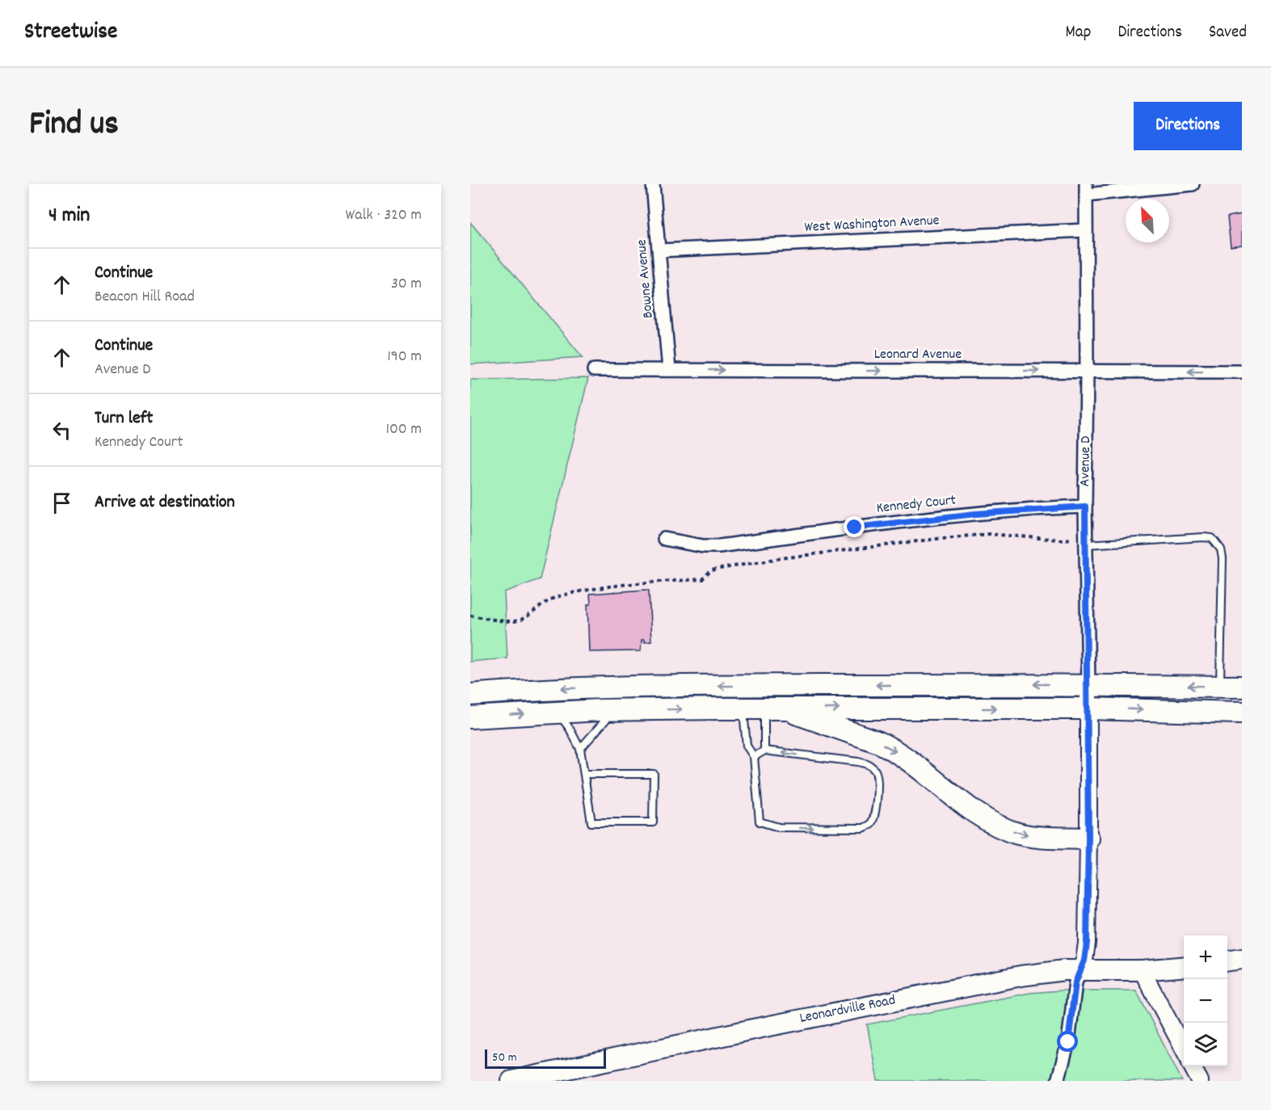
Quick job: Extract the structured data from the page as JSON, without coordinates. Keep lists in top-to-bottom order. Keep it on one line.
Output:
{"streets":{"main road":["Leonardville Road"],"street":["West Washington Avenue","Bowne Avenue","Leonard Avenue","Avenue D","Kennedy Court"]},"crossings":[["West Washington Avenue","Bowne Avenue"],["West Washington Avenue","Avenue D"],["Bowne Avenue","Leonard Avenue"],["Leonard Avenue","Avenue D"],["Avenue D","Kennedy Court"],["Avenue D","Leonardville Road"]],"scale_bar":"50 m","north":"top left","page":{"header":"Streetwise","nav":["Map","Directions","Saved"],"title":"Find us","buttons":"Directions","heading":["4 min","Walk · 320 m"],"list":[["Continue","Beacon Hill Road","30 m"],["Continue","Avenue D","190 m"],["Turn left","Kennedy Court","100 m"],"Arrive at destination"],"map_buttons":["+","−"],"scale":"50 m"}}
